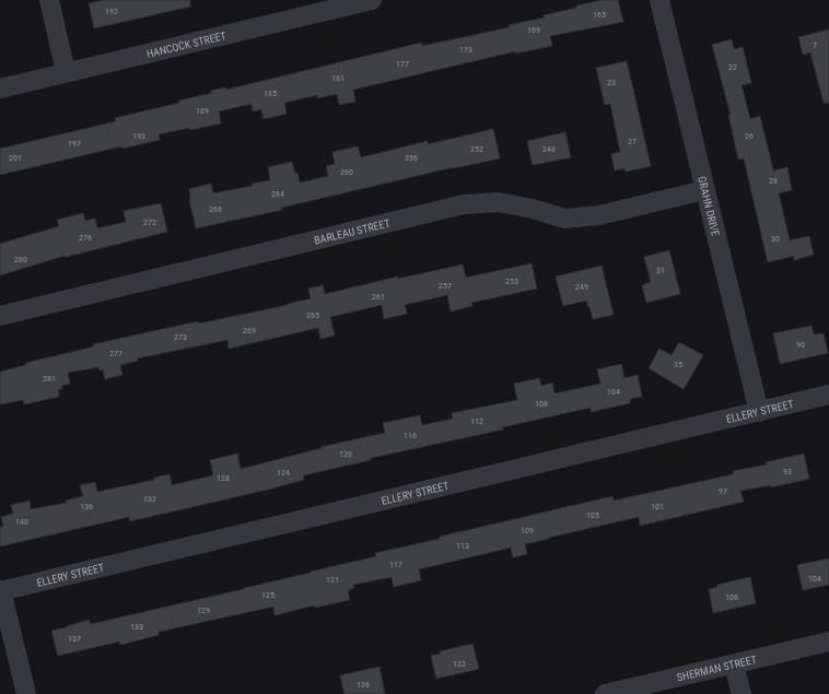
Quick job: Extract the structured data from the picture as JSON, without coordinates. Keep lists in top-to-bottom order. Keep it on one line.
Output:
{"streets":{"street":["HANCOCK STREET","GRAHN DRIVE","BARLEAU STREET","ELLERY STREET","SHERMAN STREET"]},"crossings":[["GRAHN DRIVE","BARLEAU STREET"],["GRAHN DRIVE","ELLERY STREET"]],"house_numbers":["192","165","169","7","173","177","22","181","23","185","189","193","26","27","197","252","248","201","256","260","28","264","268","272","276","30","280","31","253","257","249","261","265","269","273","90","277","35","281","104","108","112","116","120","93","124","128","97","132","136","101","105","140","109","113","117","104","121","125","108","129","133","137","122","126"]}
